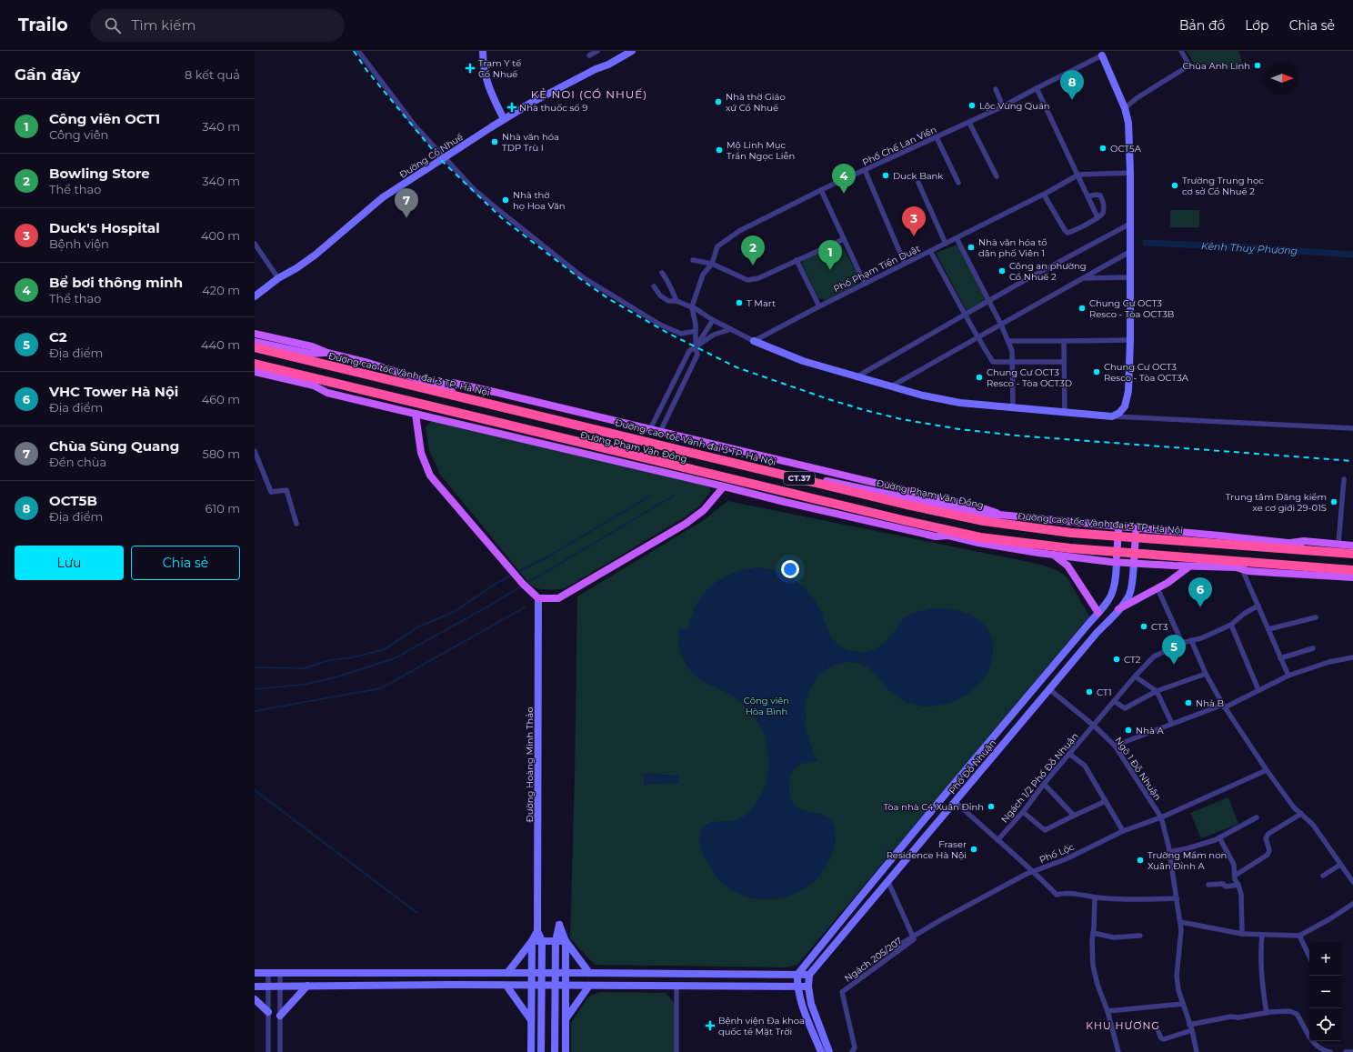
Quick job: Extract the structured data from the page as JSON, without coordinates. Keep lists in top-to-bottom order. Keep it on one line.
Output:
{"streets":{"highway":["Đường cao tốc Vành đai 3 TP. Hà Nội","CT.37"],"main road":["Đường Phạm Văn Đồng"],"street":["Phố Chế Lan Viên","Đường Cổ Nhuế","Phố Phạm Tiến Duật","Đường Hoàng Minh Thảo","Phố Đỗ Nhuận","Ngõ 1 Đỗ Nhuận","Ngách 1/2 Phố Đỗ Nhuận","Phố Lộc","Ngách 205/207"]},"crossings":[["Đường Phạm Văn Đồng","CT.37"],["Đường Phạm Văn Đồng","Phố Đỗ Nhuận"],["Phố Đỗ Nhuận","Ngõ 1 Đỗ Nhuận"],["Ngõ 1 Đỗ Nhuận","Ngách 1/2 Phố Đỗ Nhuận"],["Ngõ 1 Đỗ Nhuận","Phố Lộc"],["Phố Lộc","Ngách 205/207"]],"districts":["KẺ NOI (CỔ NHUẾ)","KHU HƯƠNG"],"water":["Kênh Thuỵ Phương"],"parks":["Công viên Hòa Bình"],"places":{"other":["Chùa Anh Linh","Nhà thờ Giáo xứ Cổ Nhuế","Lộc Vừng Quán","Nhà văn hóa TDP Trù I","OCT5A","Mộ Linh Mục Trần Ngọc Liễn","Duck Bank","Trường Trung học cơ sở Cổ Nhuế 2","Nhà thờ họ Hoa Văn","Nhà văn hóa tổ dân phố Viên 1","Công an phường Cổ Nhuế 2","T Mart","Chung Cư OCT3 Resco - Tòa OCT3B","Chung Cư OCT3 Resco - Tòa OCT3A","Chung Cư OCT3 Resco - Tòa OCT3D","Trung tâm Đăng kiểm xe cơ giới 29-01S","CT3","CT2","CT1","Nhà B","Nhà A","Tòa nhà C4 Xuân Đỉnh","Fraser Residence Hà Nội","Trường Mầm non Xuân Đỉnh A"],"health":["Trạm Y tế Cổ Nhuế","Nhà thuốc số 9","Bệnh viện Đa khoa quốc tế Mặt Trời"]},"north":"right","page":{"header":"Trailo","search":"Tìm kiếm","nav":["Bản đồ","Lớp","Chia sẻ"],"heading":["Gần đây","8 kết quả"],"pins":["8","4","7","3","2","1","6","5"],"list":[{"mark":"1","name":"Công viên OCT1","note":"Công viên","value":"340 m"},{"mark":"2","name":"Bowling Store","note":"Thể thao","value":"340 m"},{"mark":"3","name":"Duck's Hospital","note":"Bệnh viện","value":"400 m"},{"mark":"4","name":"Bể bơi thông minh","note":"Thể thao","value":"420 m"},{"mark":"5","name":"C2","note":"Địa điểm","value":"440 m"},{"mark":"6","name":"VHC Tower Hà Nội","note":"Địa điểm","value":"460 m"},{"mark":"7","name":"Chùa Sùng Quang","note":"Đền chùa","value":"580 m"},{"mark":"8","name":"OCT5B","note":"Địa điểm","value":"610 m"}],"buttons":["Lưu","Chia sẻ"],"map_buttons":["+","−"]}}
